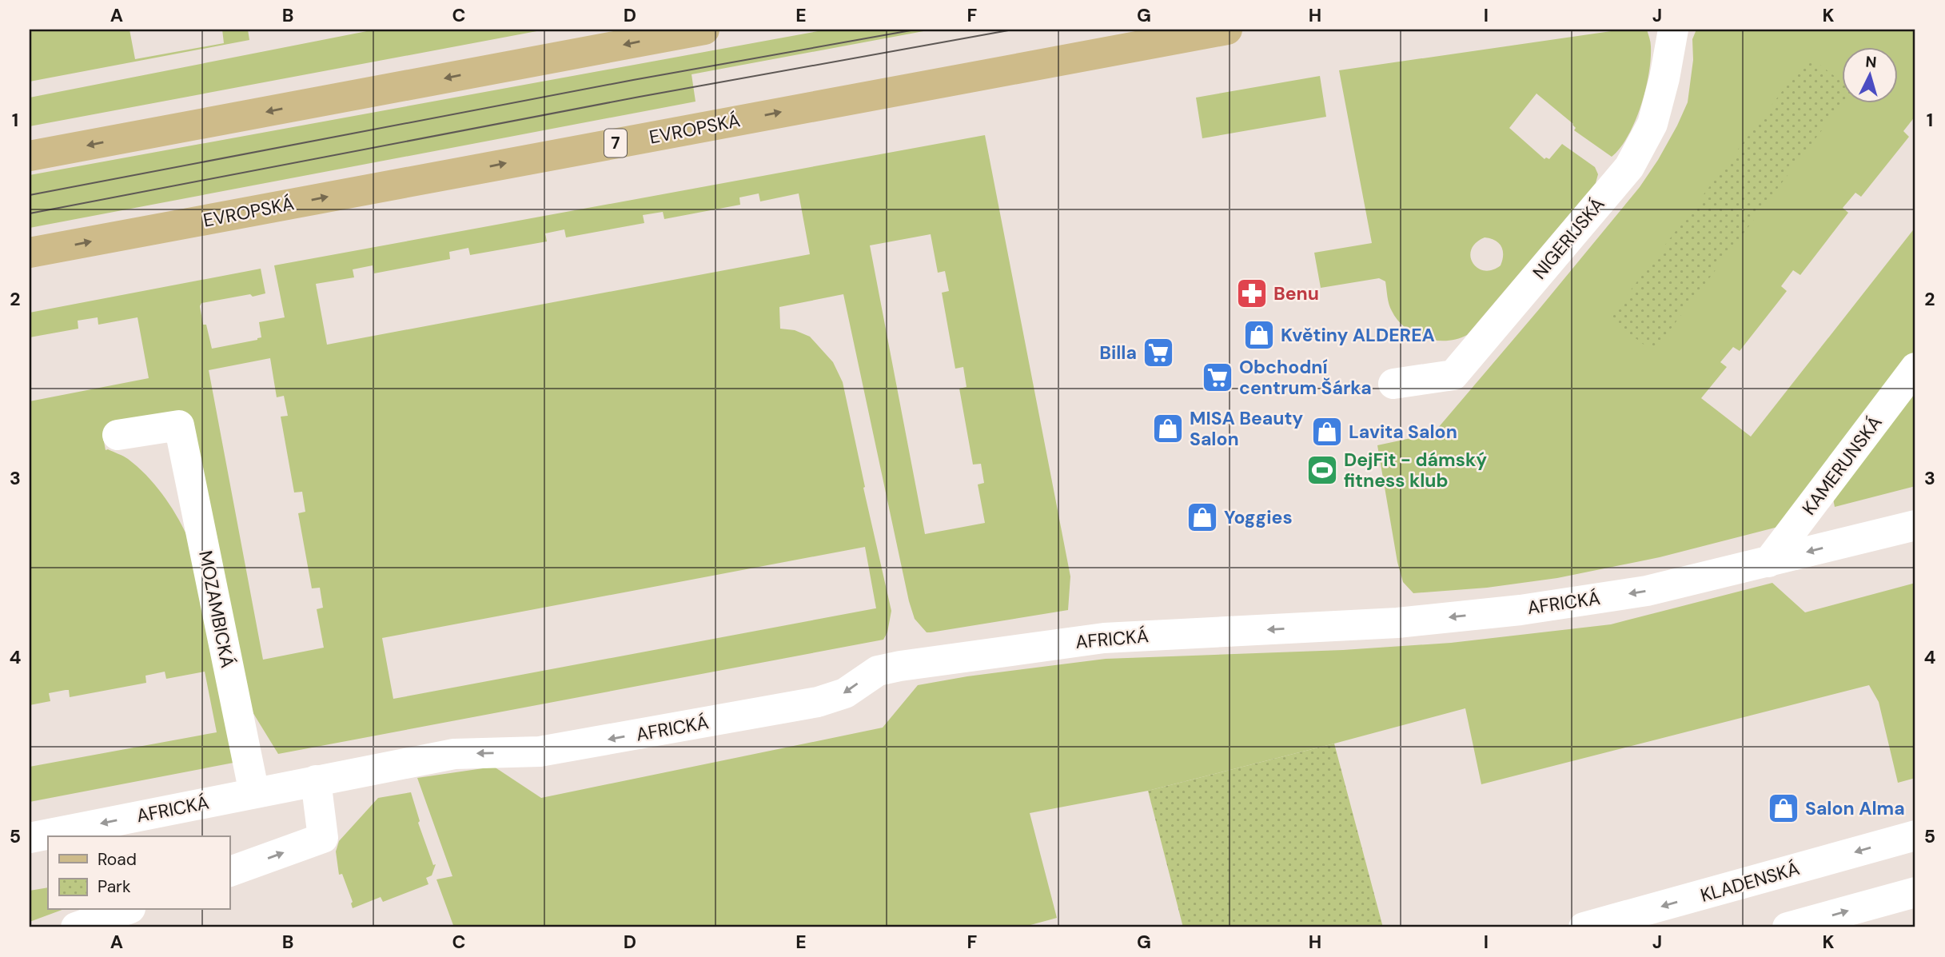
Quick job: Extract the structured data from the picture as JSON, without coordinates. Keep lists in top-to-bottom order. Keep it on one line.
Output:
{"streets":{"main road":["EVROPSKÁ","7"],"street":["NIGERIJSKÁ","KAMERUNSKÁ","AFRICKÁ","MOZAMBICKÁ","KLADENSKÁ"]},"crossings":[["KAMERUNSKÁ","AFRICKÁ"],["AFRICKÁ","MOZAMBICKÁ"]],"one_way":["AFRICKÁ"],"places":{"pharmacy":["Benu"],"shop":["Květiny ALDEREA","MISA Beauty Salon","Lavita Salon","Yoggies","Salon Alma"],"supermarket":["Billa","Obchodní centrum Šárka"],"sports":["DejFit - dámský fitness klub"]},"legend":["Road","Park"],"north":"top","grid":{"columns":["A","B","C","D","E","F","G","H","I","J","K"],"rows":["1","2","3","4","5"]}}
